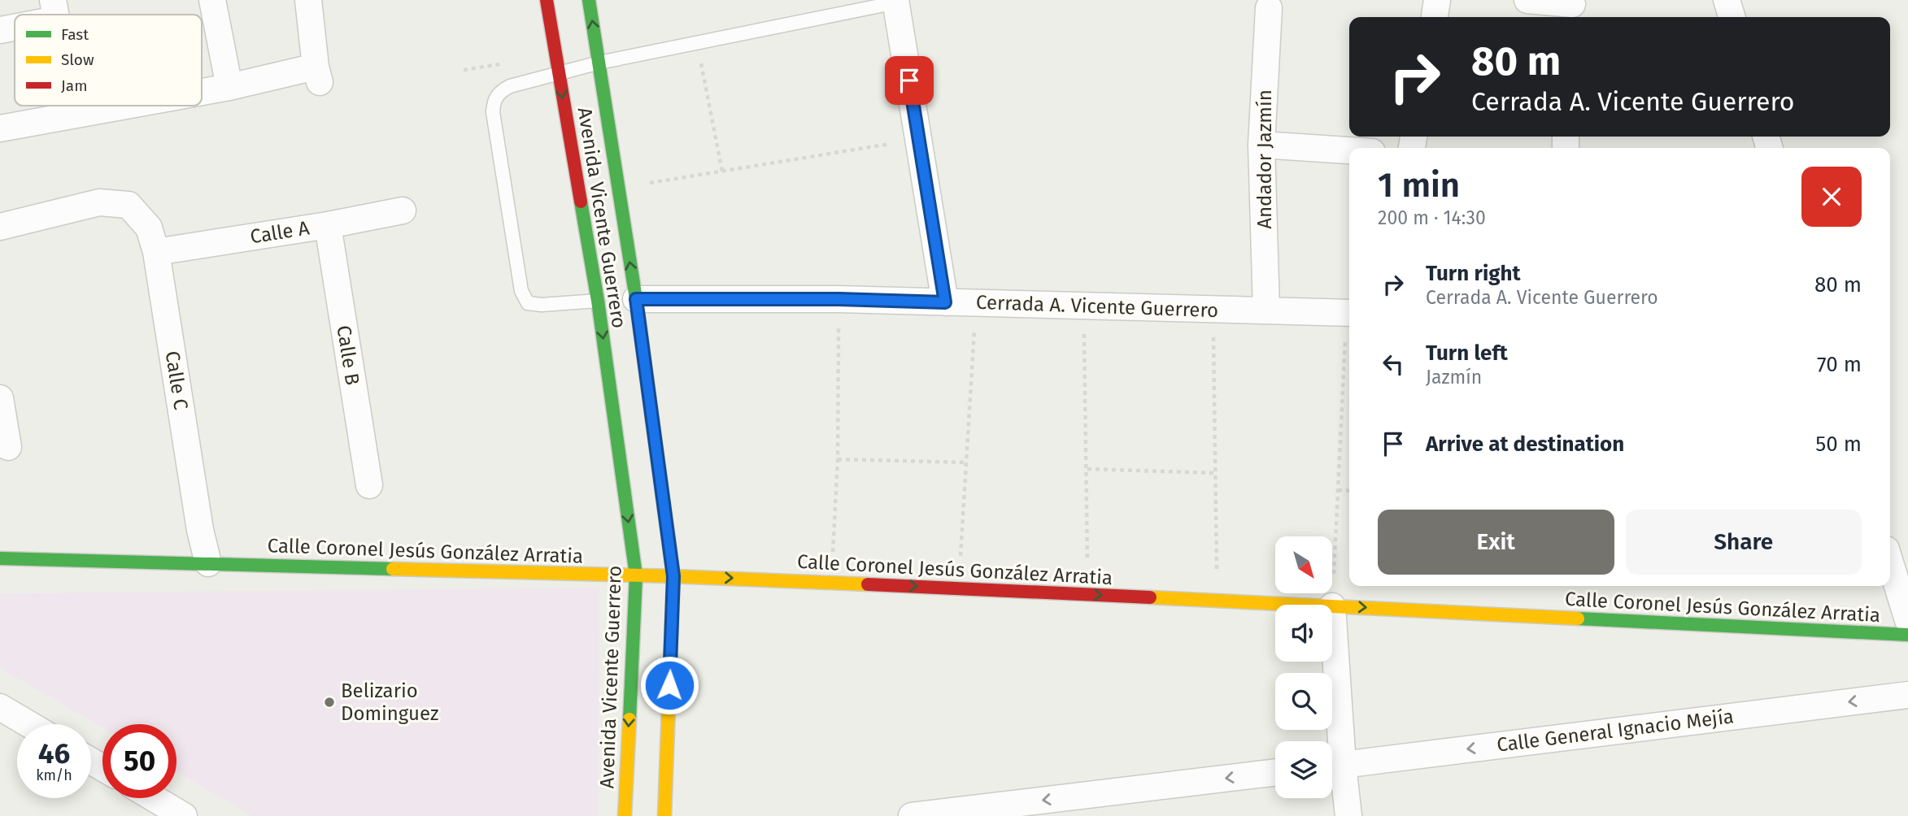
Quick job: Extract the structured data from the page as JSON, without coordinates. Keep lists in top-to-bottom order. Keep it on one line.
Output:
{"streets":{"street":["Andador Jazmín","Avenida Vicente Guerrero","Calle A","Cerrada A. Vicente Guerrero","Calle B","Calle C","Calle Coronel Jesús González Arratia","Calle General Ignacio Mejía"]},"crossings":[["Andador Jazmín","Cerrada A. Vicente Guerrero"],["Avenida Vicente Guerrero","Cerrada A. Vicente Guerrero"],["Avenida Vicente Guerrero","Calle Coronel Jesús González Arratia"],["Calle A","Calle B"],["Calle A","Calle C"],["Calle C","Calle Coronel Jesús González Arratia"]],"one_way":["Calle Coronel Jesús González Arratia","Calle General Ignacio Mejía"],"places":["Belizario Dominguez"],"legend":["Fast","Slow","Jam"],"north":"bottom right","page":{"turn":["80 m","Cerrada A. Vicente Guerrero"],"heading":["1 min","200 m · 14:30"],"list":[{"name":"Turn right","note":"Cerrada A. Vicente Guerrero","value":"80 m"},{"name":"Turn left","note":"Jazmín","value":"70 m"},{"name":"Arrive at destination","value":"50 m"}],"buttons":["Exit","Share"],"speed":"46 km/h","limit":"50"}}
